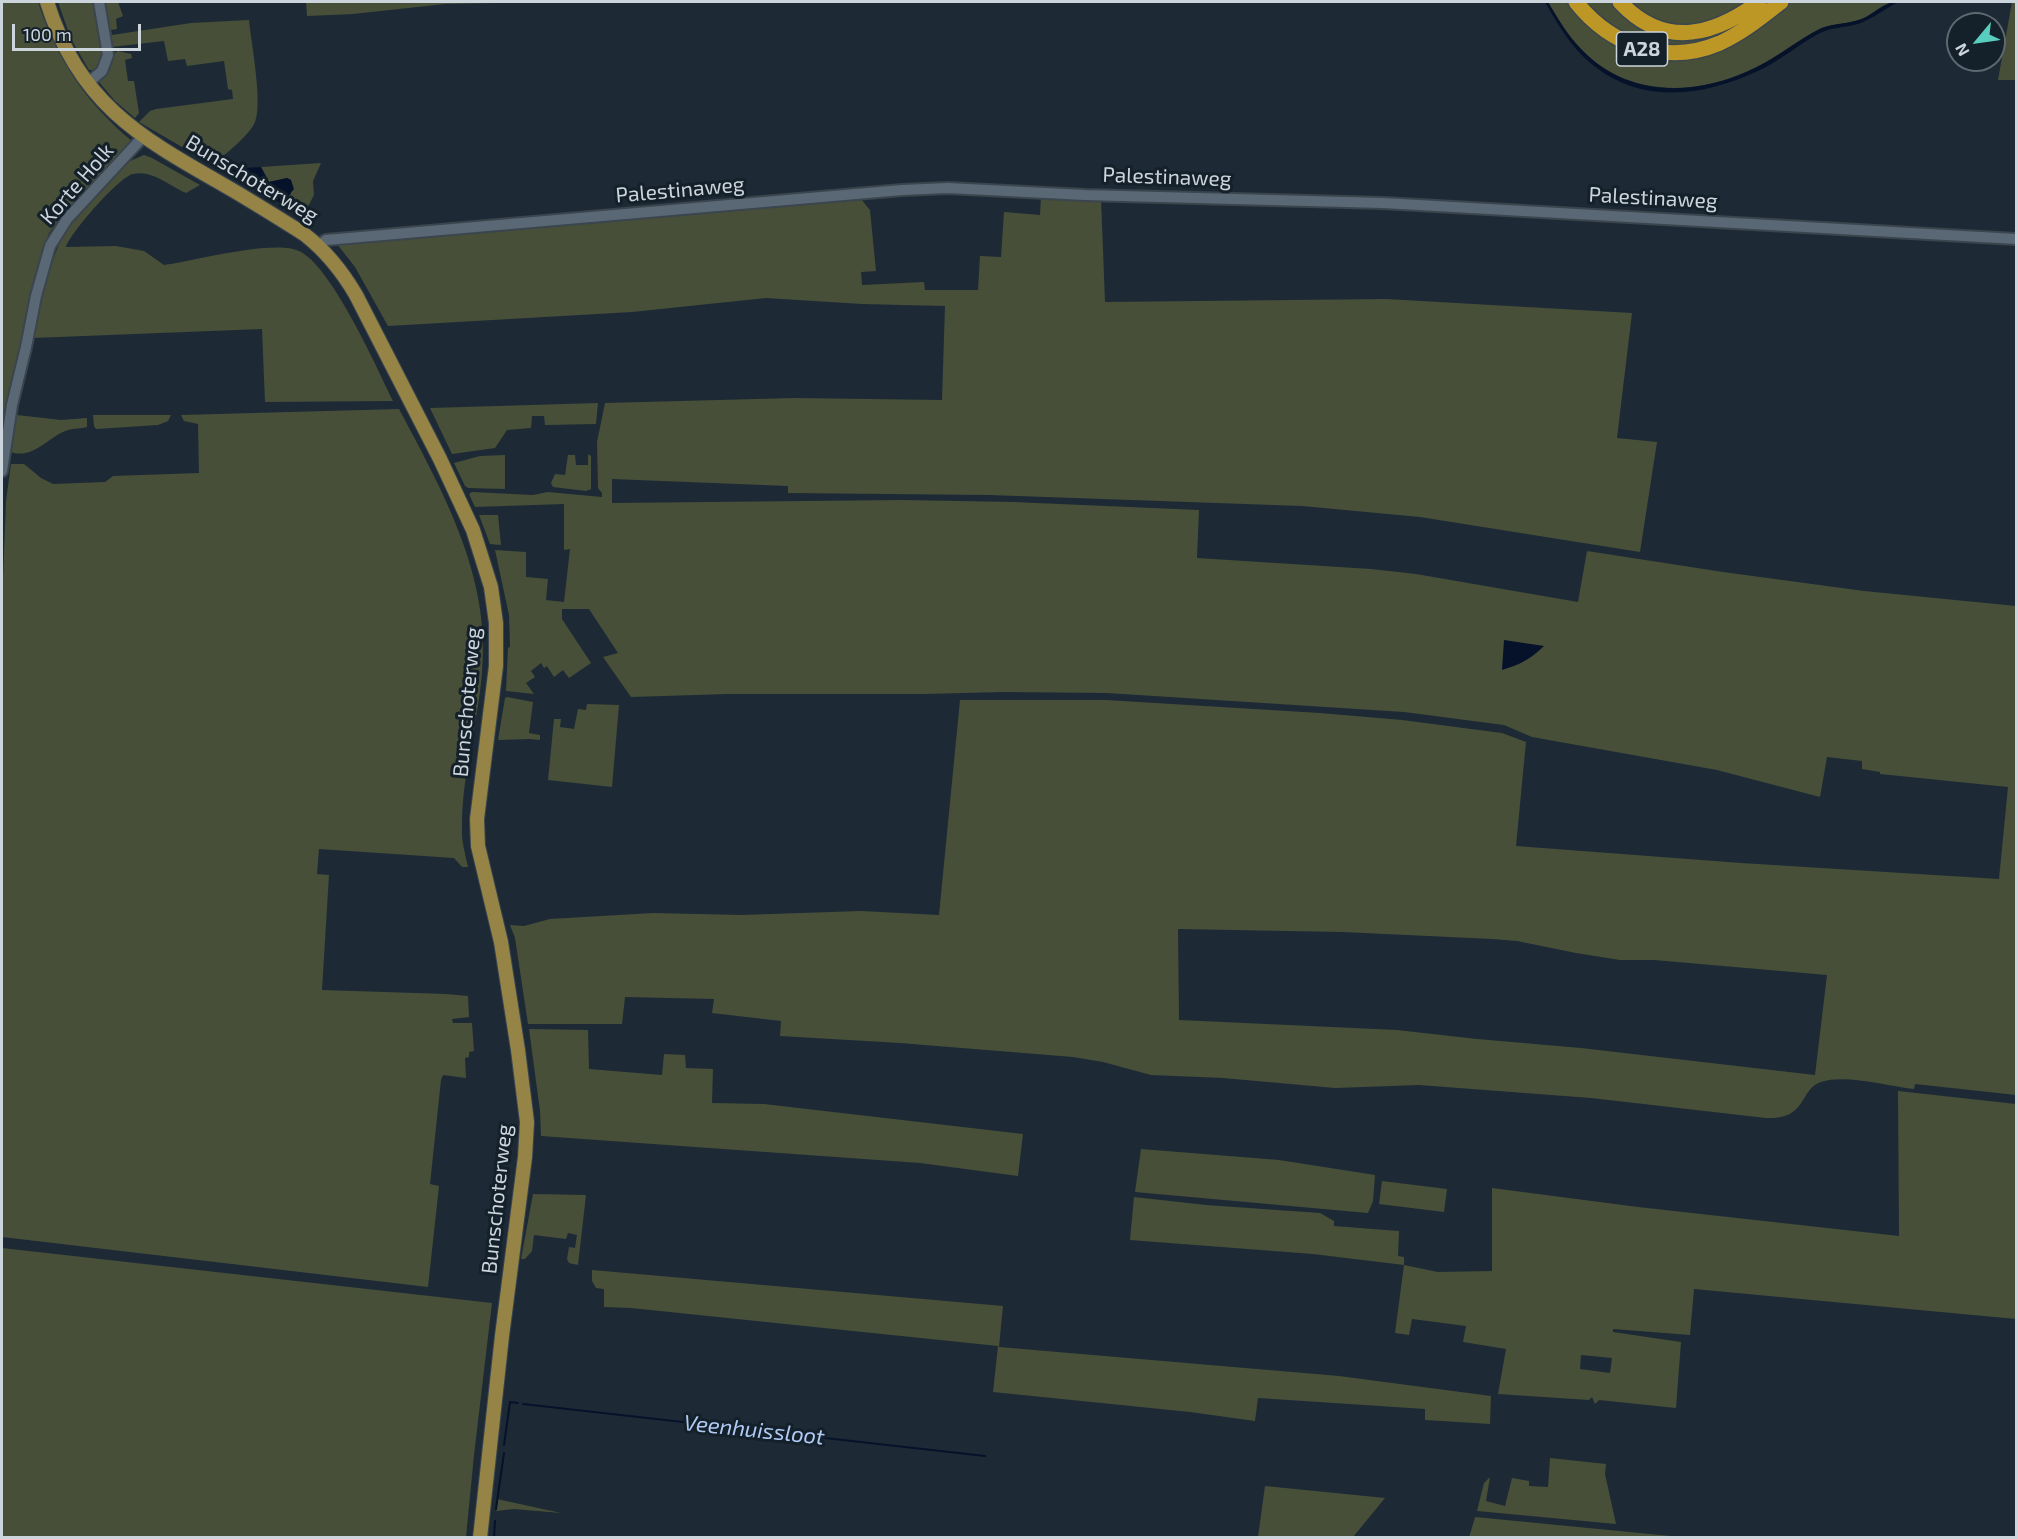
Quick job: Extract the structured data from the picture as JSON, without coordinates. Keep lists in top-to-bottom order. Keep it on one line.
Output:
{"streets":{"highway":["A28"],"main road":["Bunschoterweg"],"street":["Palestinaweg","Korte Holk"]},"crossings":[["Palestinaweg","Bunschoterweg"],["Bunschoterweg","Korte Holk"]],"water":["Veenhuissloot"],"scale_bar":"100 m","north":"bottom left"}
